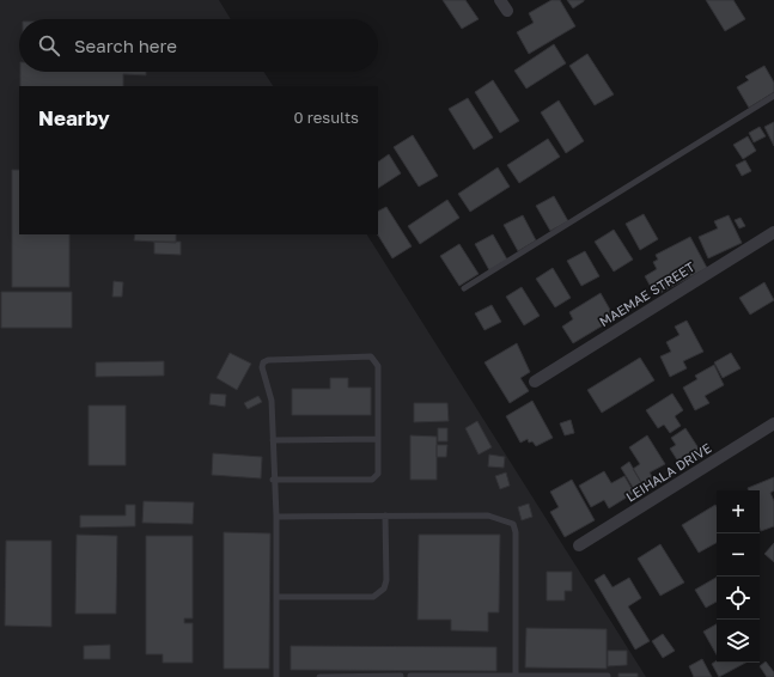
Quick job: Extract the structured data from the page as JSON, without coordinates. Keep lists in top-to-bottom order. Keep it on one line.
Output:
{"streets":{"street":["MAEMAE STREET","LEIHALA DRIVE"]},"page":{"search":"Search here","heading":["Nearby","0 results"],"map_buttons":["+","−"]}}
